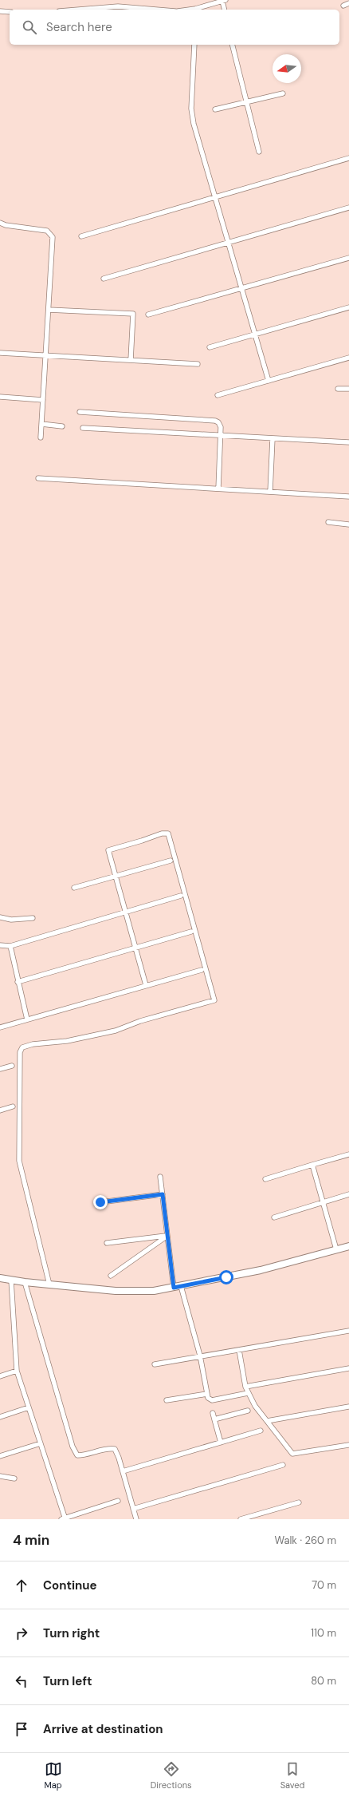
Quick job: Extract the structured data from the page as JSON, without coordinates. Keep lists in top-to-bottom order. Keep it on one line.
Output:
{"north":"left","page":{"search":"Search here","heading":["4 min","Walk · 260 m"],"list":[["Continue","70 m"],["Turn right","110 m"],["Turn left","80 m"],"Arrive at destination"],"nav":["Map","Directions","Saved"]}}
